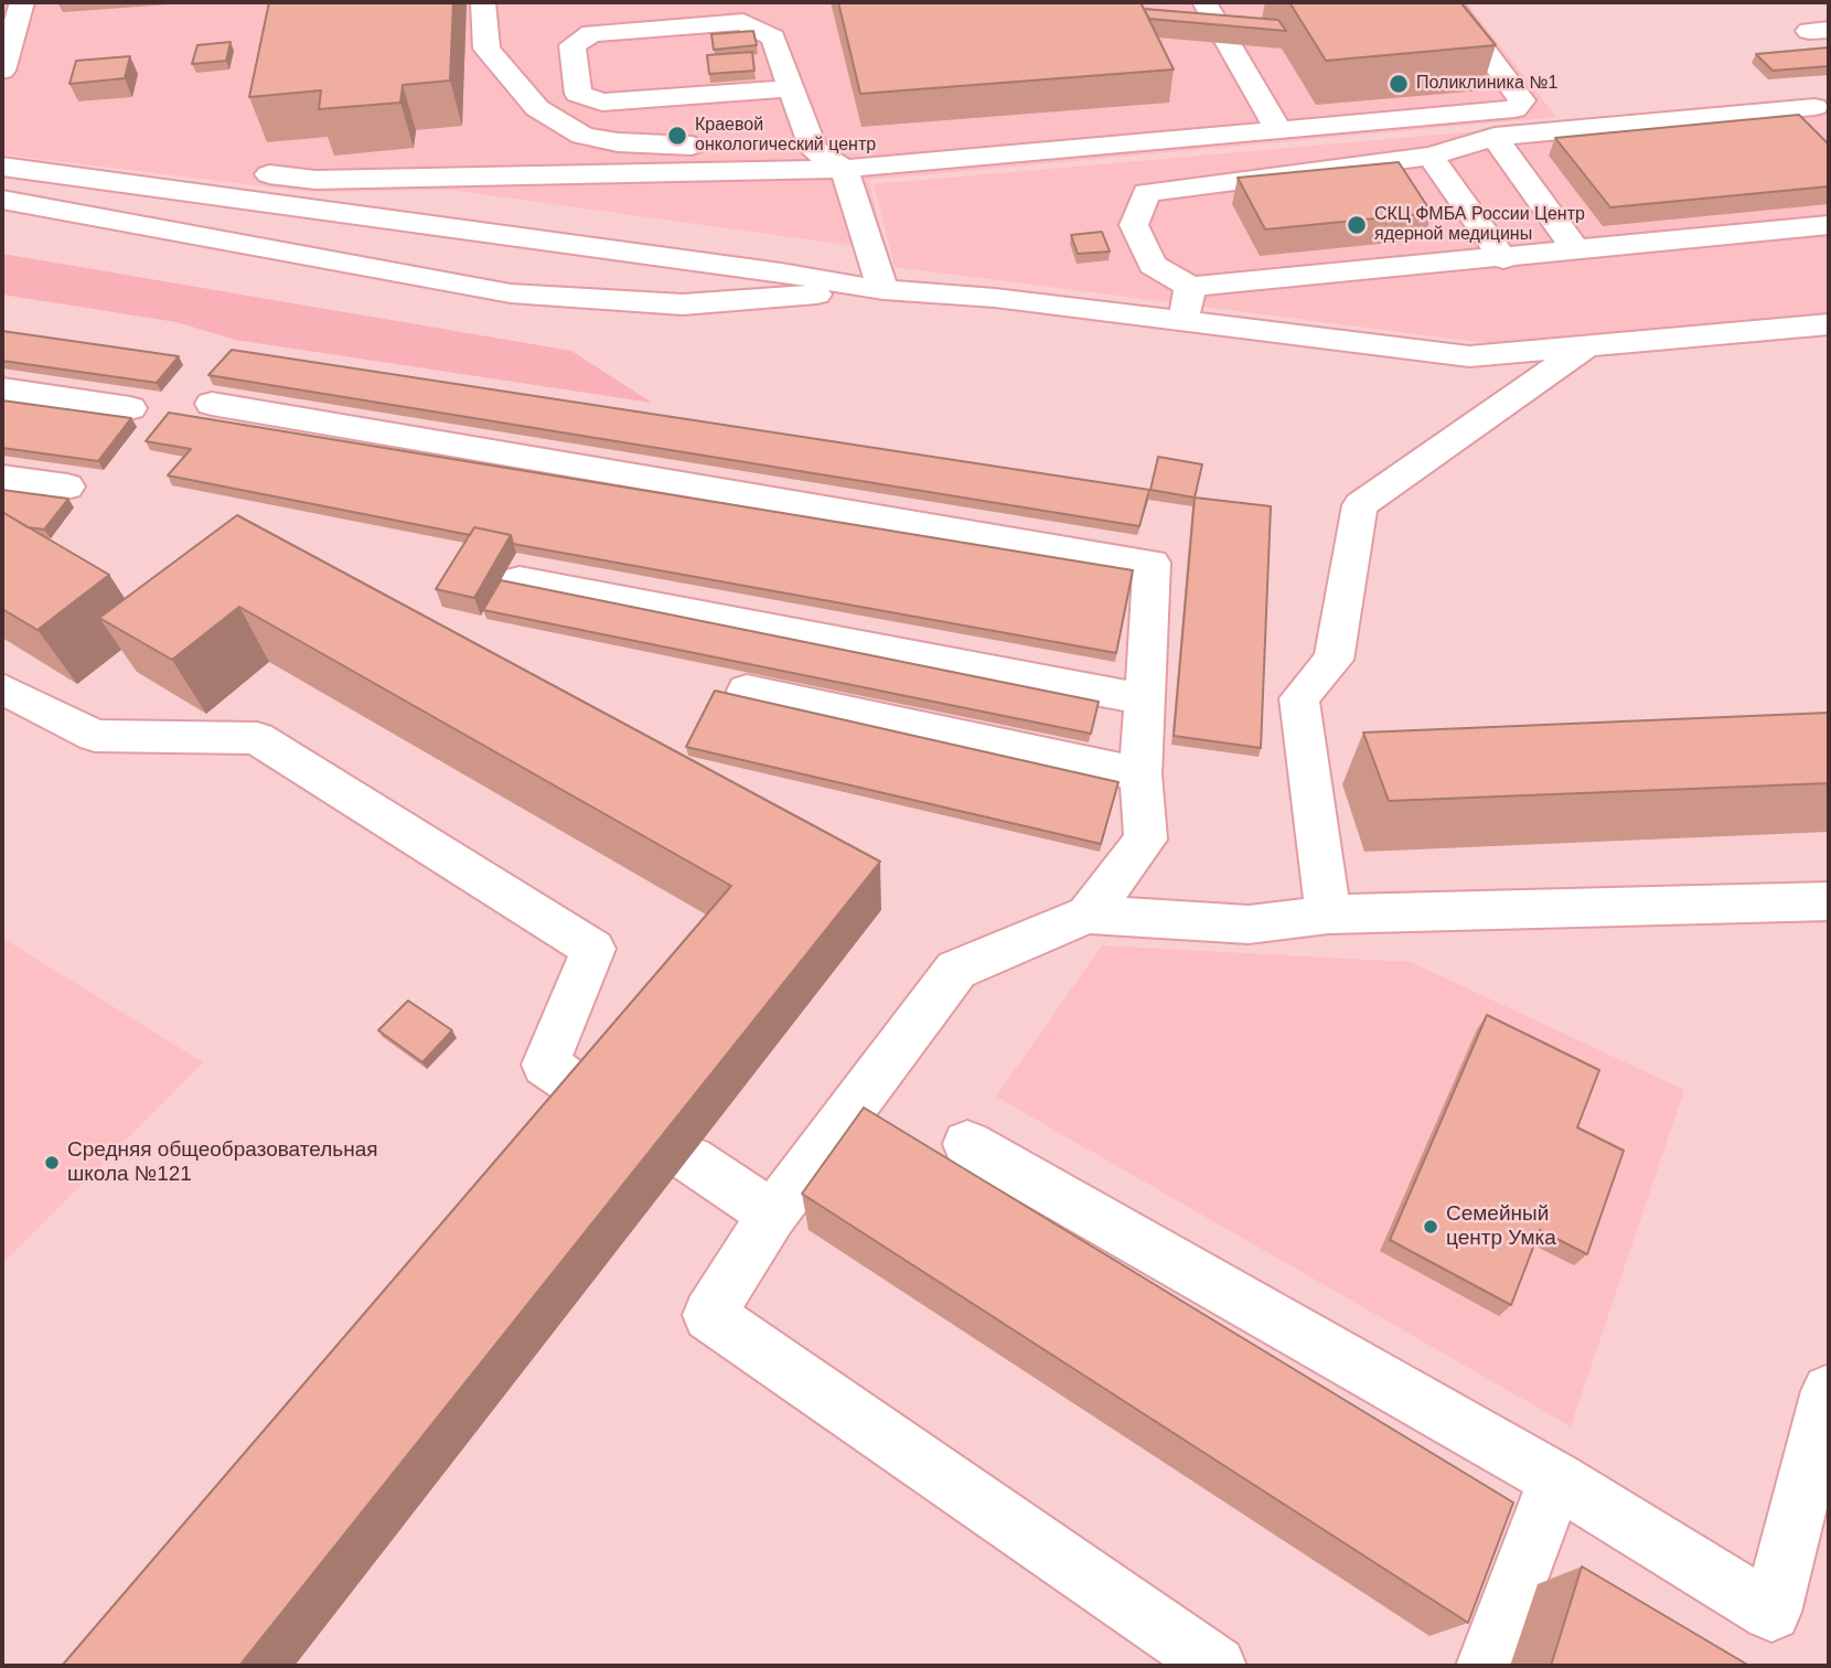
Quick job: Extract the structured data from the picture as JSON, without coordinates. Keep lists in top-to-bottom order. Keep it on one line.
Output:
{"places":["Поликлиника №1","Краевой онкологический центр","СКЦ ФМБА России Центр ядерной медицины","Средняя общеобразовательная школа №121","Семейный центр Умка"]}
